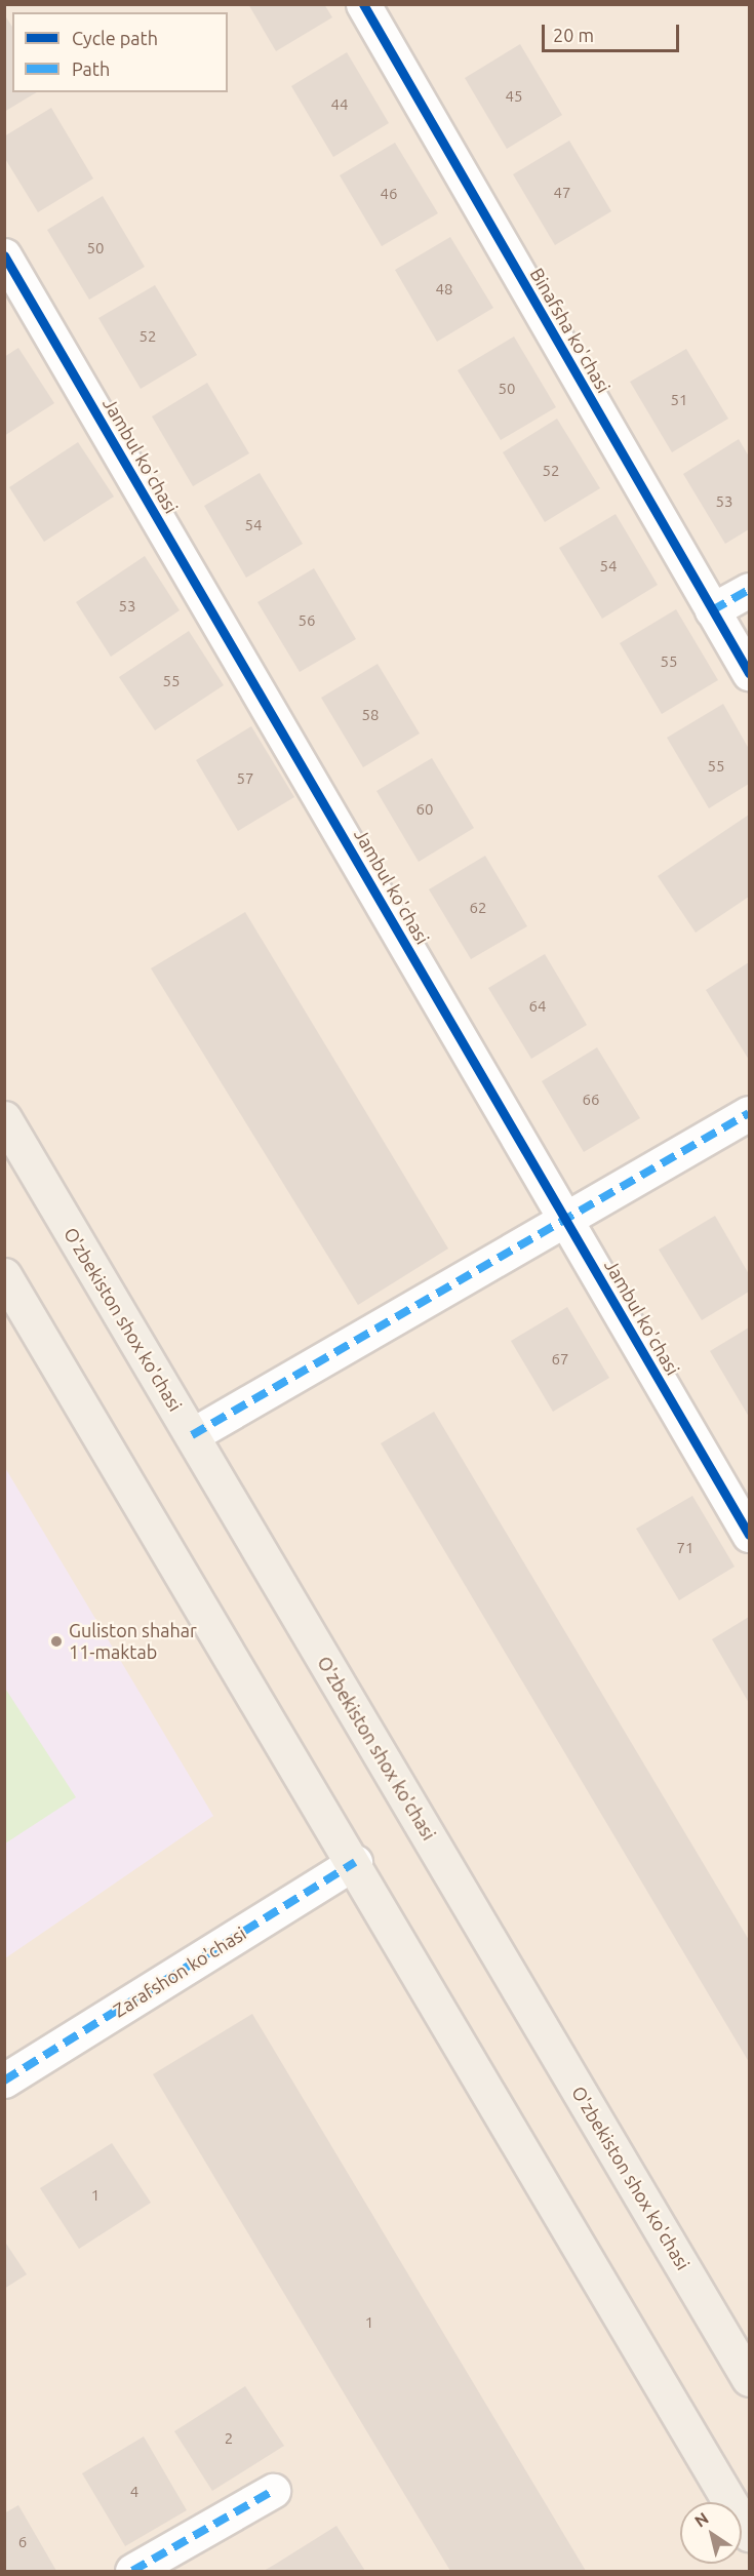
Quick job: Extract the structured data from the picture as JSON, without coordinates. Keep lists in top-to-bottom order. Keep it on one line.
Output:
{"streets":{"main road":["O'zbekiston shox ko'chasi"],"street":["Binafsha ko'chasi","Jambul ko'chasi","Zarafshon ko'chasi"]},"places":["Guliston shahar 11-maktab"],"house_numbers":["45","44","47","46","50","48","52","50","51","52","53","54","54","53","56","55","55","58","55","57","60","62","64","66","67","71","1","1","2","4","6"],"legend":["Cycle path","Path"],"scale_bar":"20 m","north":"top left"}
